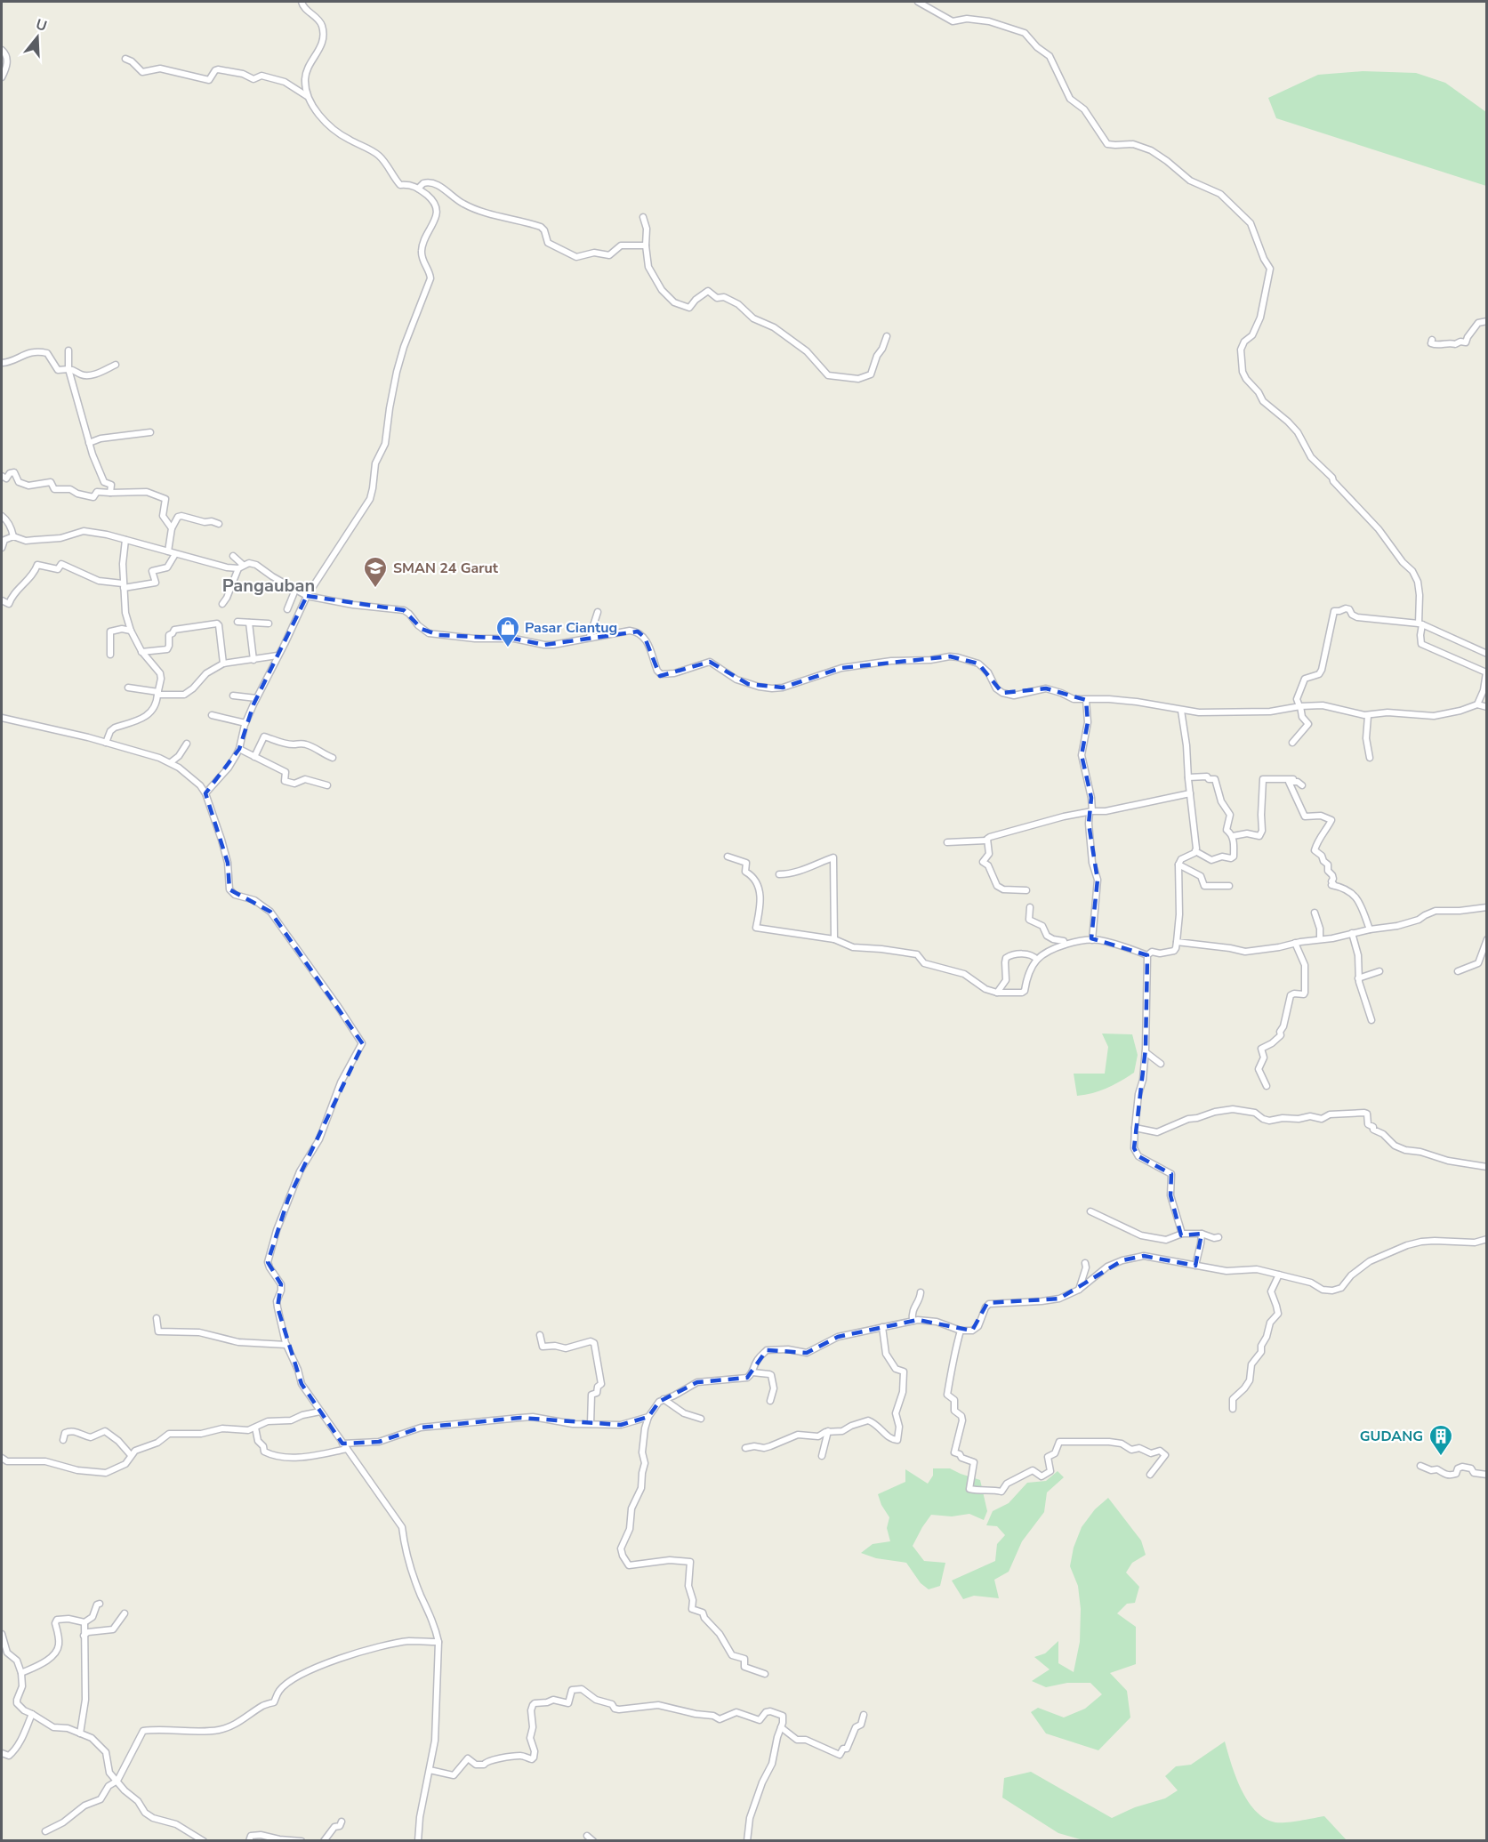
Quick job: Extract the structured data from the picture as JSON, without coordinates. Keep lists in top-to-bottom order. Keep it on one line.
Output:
{"districts":["Pangauban"],"places":{"school or university":["SMAN 24 Garut"],"shop":["Pasar Ciantug"],"building":["GUDANG"]},"north":"top"}
